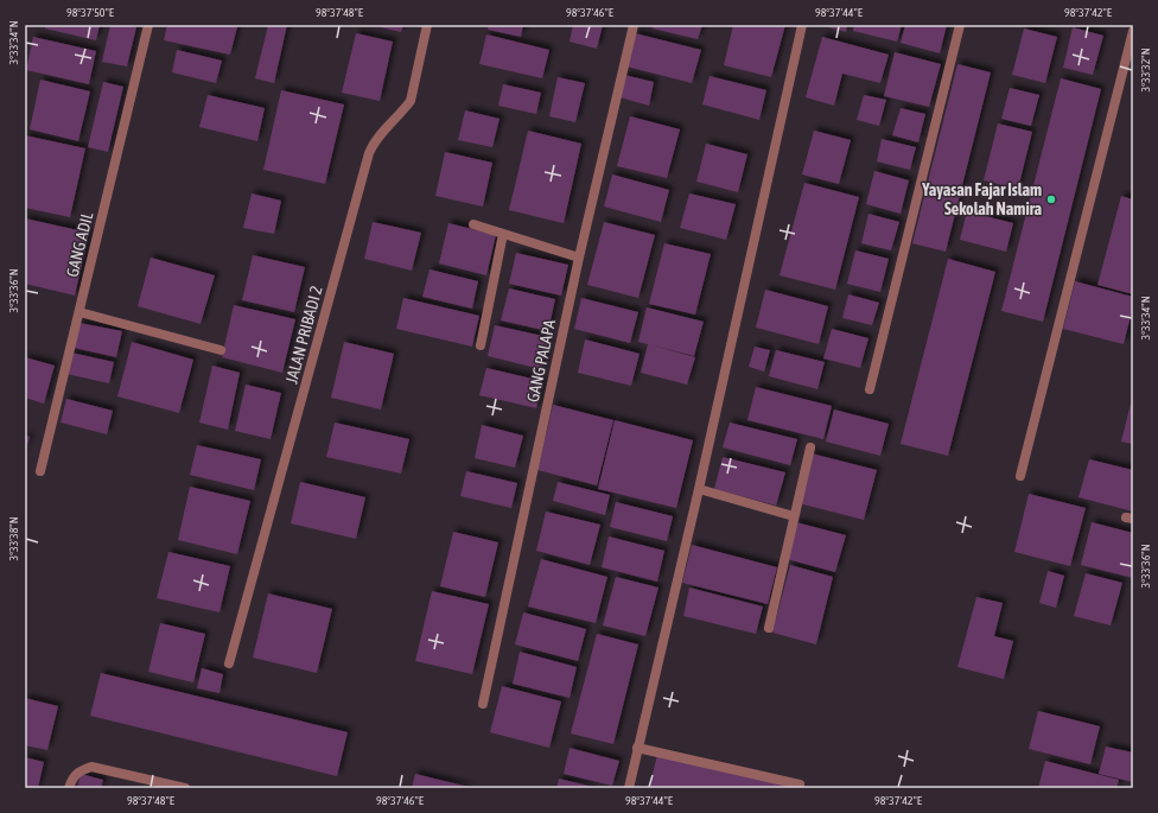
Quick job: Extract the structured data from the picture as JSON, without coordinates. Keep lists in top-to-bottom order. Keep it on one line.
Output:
{"streets":{"street":["GANG ADIL","JALAN PRIBADI 2","GANG PALAPA"]},"places":["Yayasan Fajar Islam Sekolah Namira"],"coordinates":["98°37'50\"E","98°37'48\"E","98°37'46\"E","98°37'44\"E","98°37'42\"E","3°33'34\"N","3°33'32\"N","3°33'36\"N","3°33'38\"N"]}
